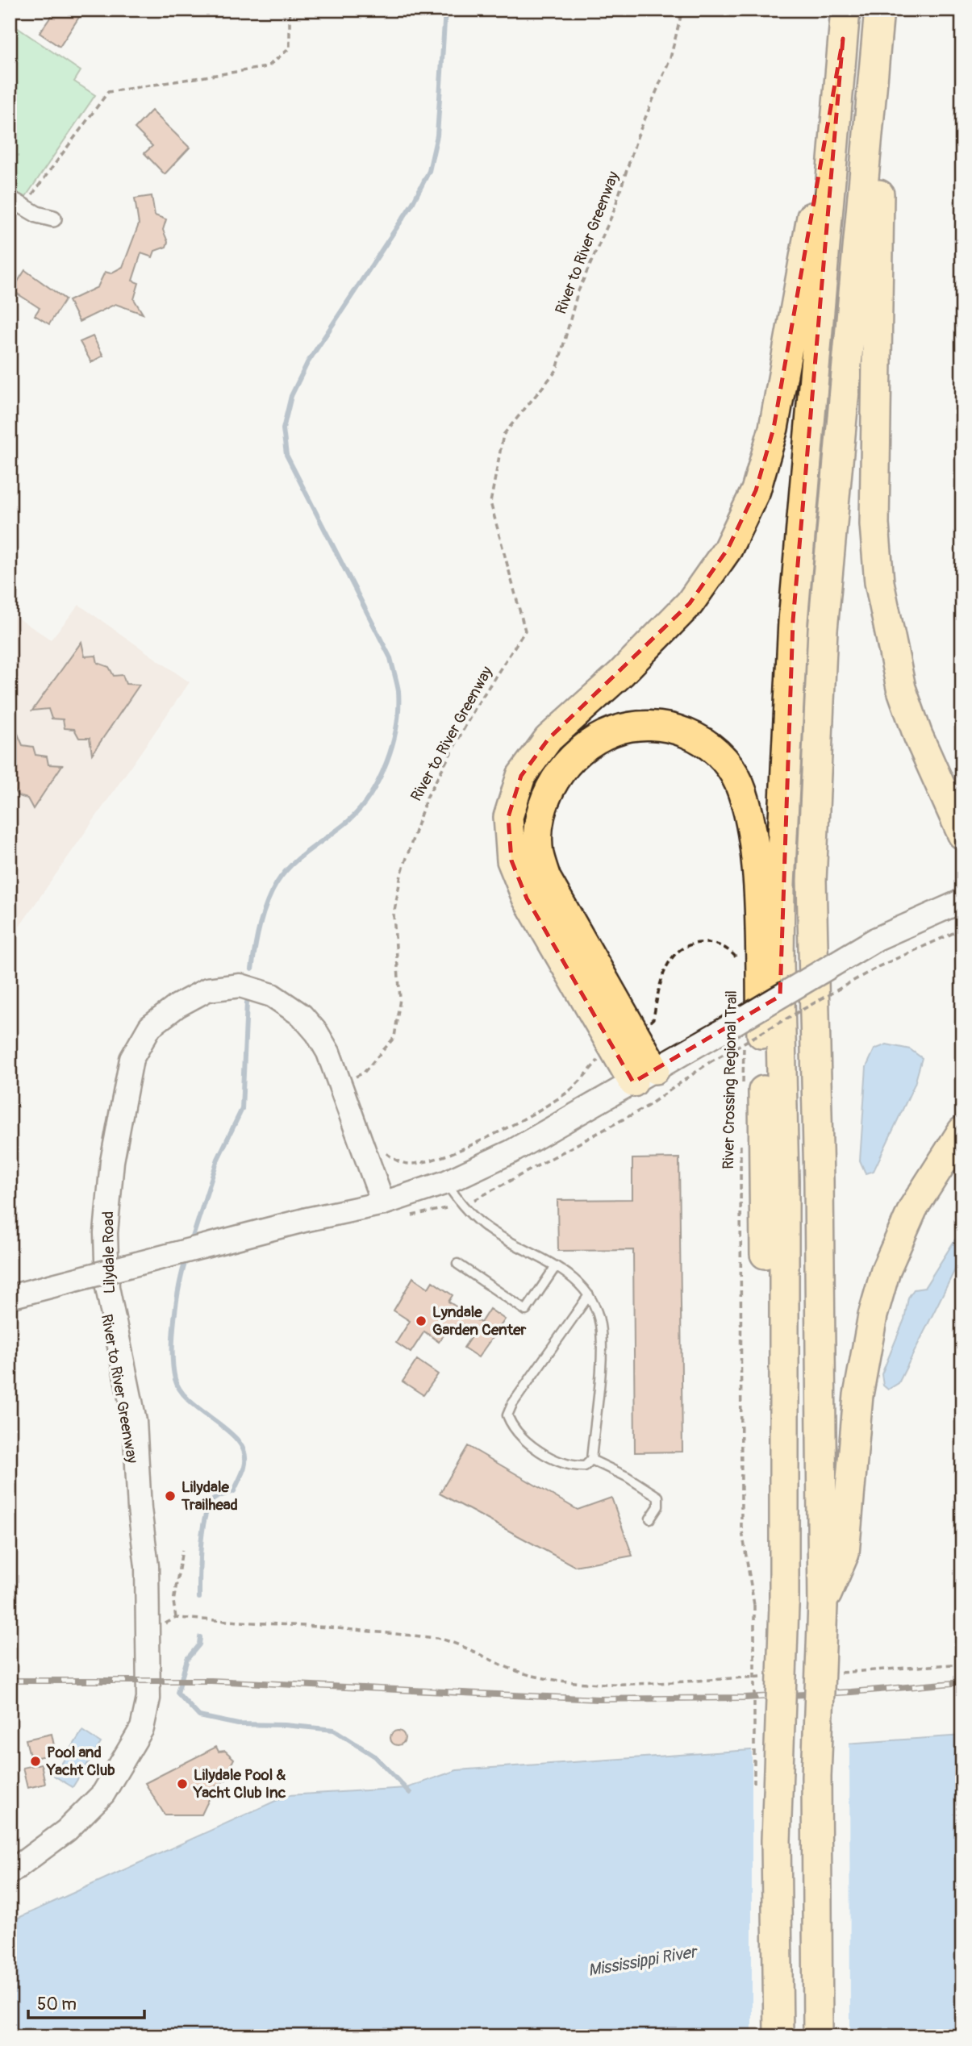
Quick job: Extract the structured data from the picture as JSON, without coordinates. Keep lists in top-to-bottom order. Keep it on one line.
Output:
{"streets":{"street":["Lilydale Road"],"path":["River to River Greenway","River Crossing Regional Trail"]},"water":["Mississippi River"],"places":["Lyndale Garden Center","Lilydale Trailhead","Pool and Yacht Club","Lilydale Pool & Yacht Club Inc"],"scale_bar":"50 m"}
